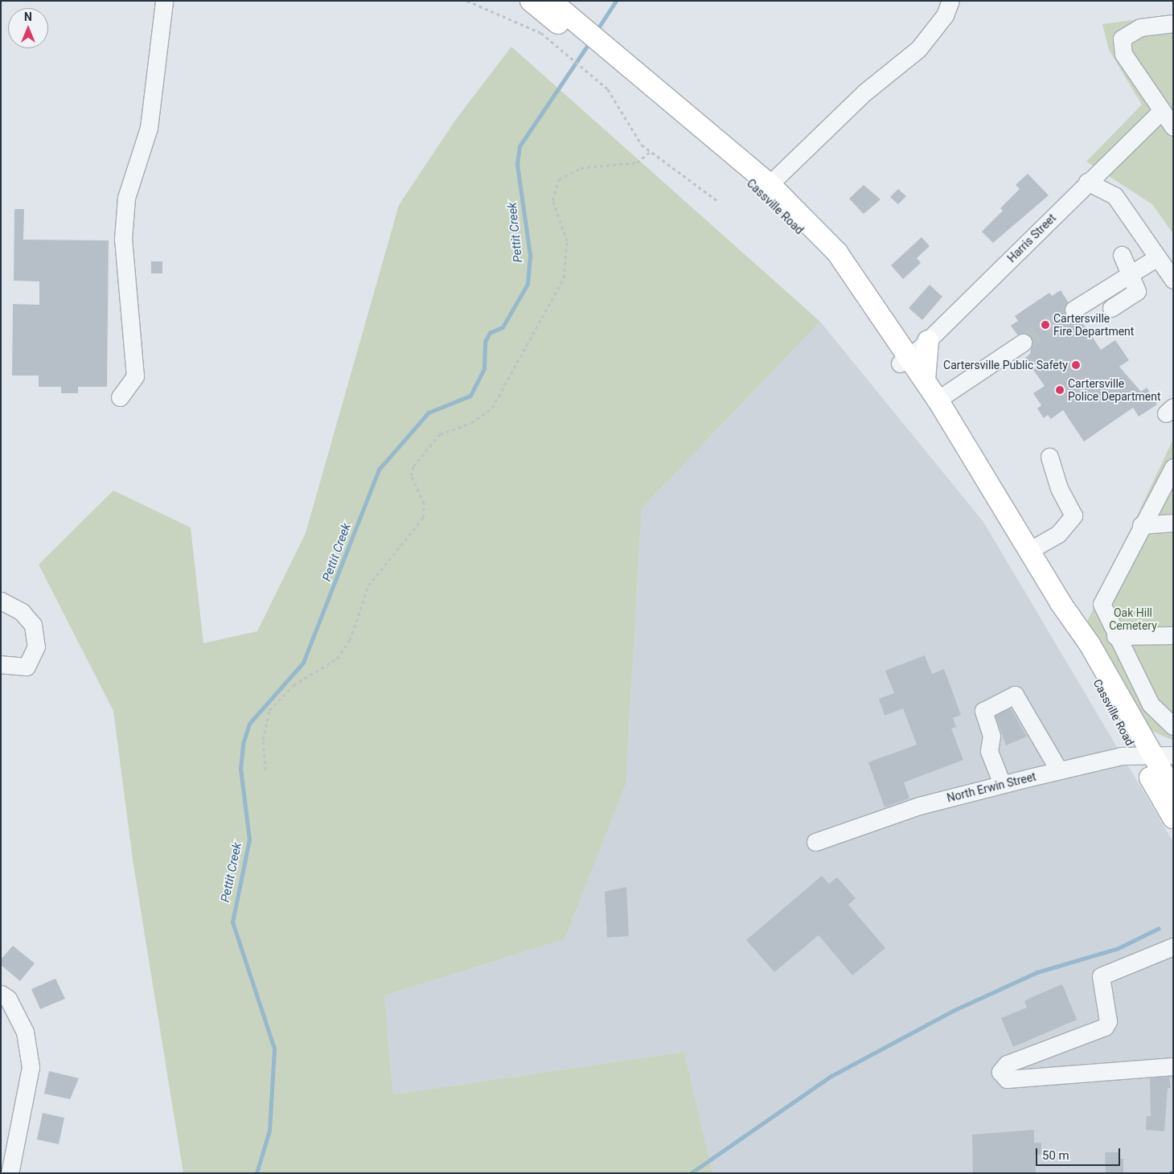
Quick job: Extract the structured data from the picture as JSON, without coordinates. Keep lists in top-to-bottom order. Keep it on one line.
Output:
{"streets":{"main road":["Cassville Road"],"street":["Harris Street","North Erwin Street"]},"crossings":[["Cassville Road","Harris Street"],["Cassville Road","North Erwin Street"]],"water":["Pettit Creek"],"parks":["Oak Hill Cemetery"],"places":["Cartersville Fire Department","Cartersville Public Safety","Cartersville Police Department"],"scale_bar":"50 m","north":"top"}
